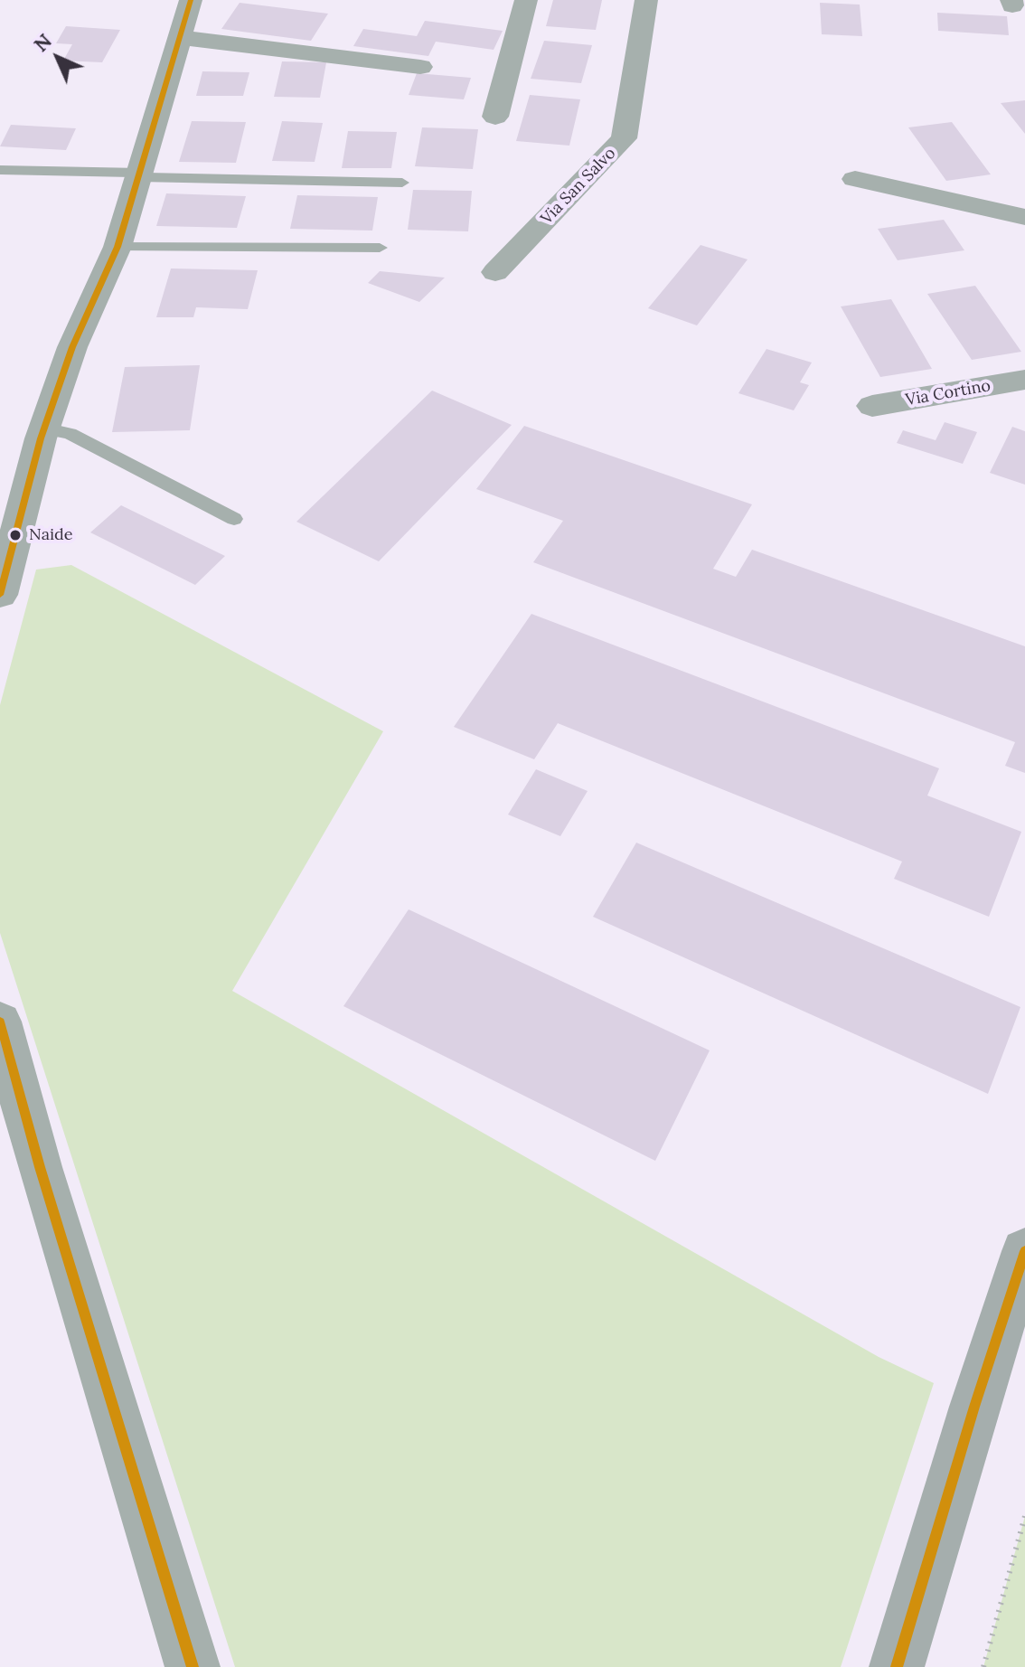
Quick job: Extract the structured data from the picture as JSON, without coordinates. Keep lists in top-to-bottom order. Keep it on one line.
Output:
{"streets":{"street":["Via San Salvo","Via Cortino"]},"places":["Naide"],"north":"top left"}
